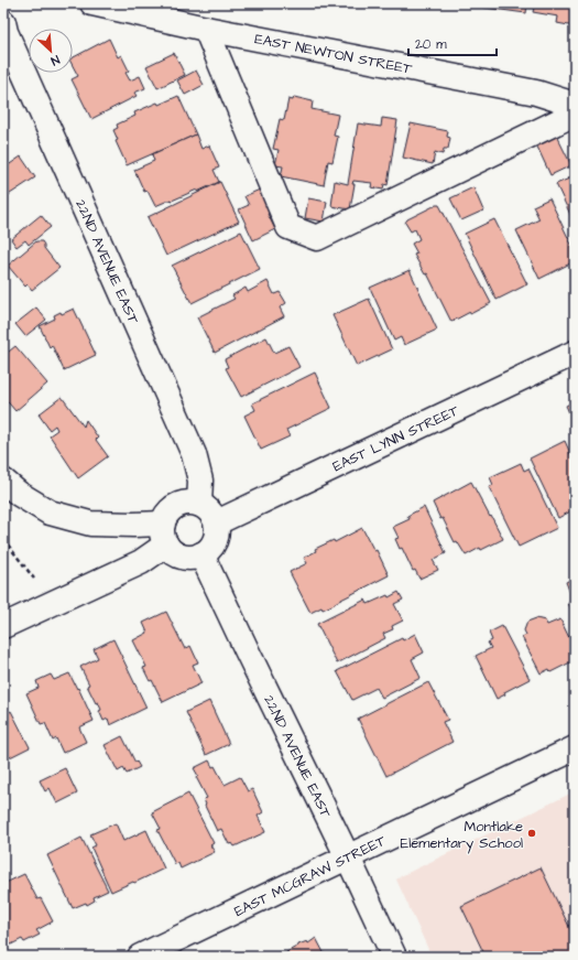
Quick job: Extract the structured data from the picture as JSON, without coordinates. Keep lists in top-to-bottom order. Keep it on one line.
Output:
{"streets":{"street":["EAST NEWTON STREET","22ND AVENUE EAST","EAST LYNN STREET","EAST MCGRAW STREET"]},"crossings":[["22ND AVENUE EAST","EAST LYNN STREET"],["22ND AVENUE EAST","EAST MCGRAW STREET"]],"places":["Montlake Elementary School"],"scale_bar":"20 m","north":"bottom right"}
